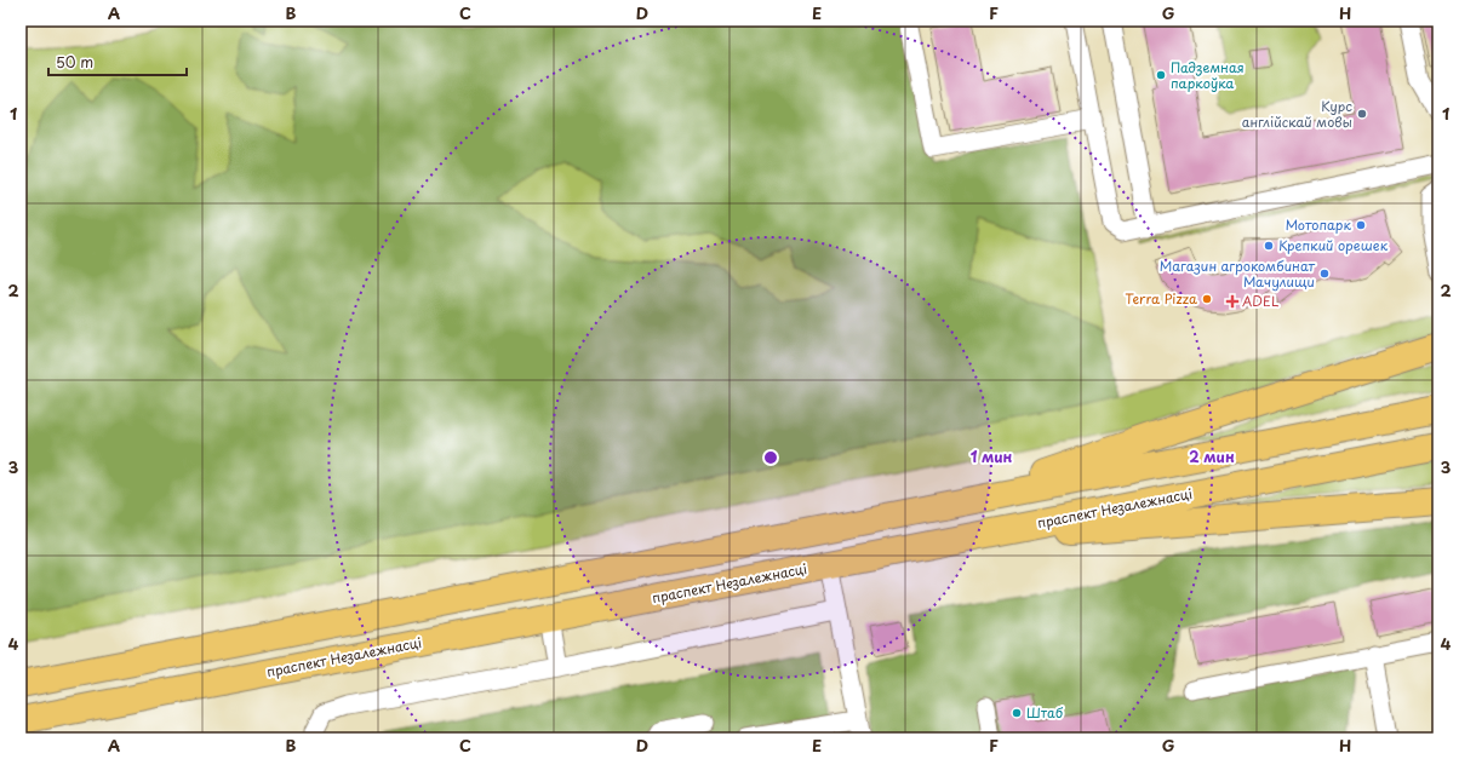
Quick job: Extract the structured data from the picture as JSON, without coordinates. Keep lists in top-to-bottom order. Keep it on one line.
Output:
{"streets":{"highway":["праспект Незалежнасці"]},"places":{"other":["Падземная паркоўка","Курс англійскай мовы","Мотопарк","Крепкий орешек","Магазин агрокомбинат Мачулищи","Terra Pizza","Штаб"],"health":["ADEL"]},"scale_bar":"50 m","grid":{"columns":["A","B","C","D","E","F","G","H"],"rows":["1","2","3","4"]},"rings":["1 мин","2 мин"]}
